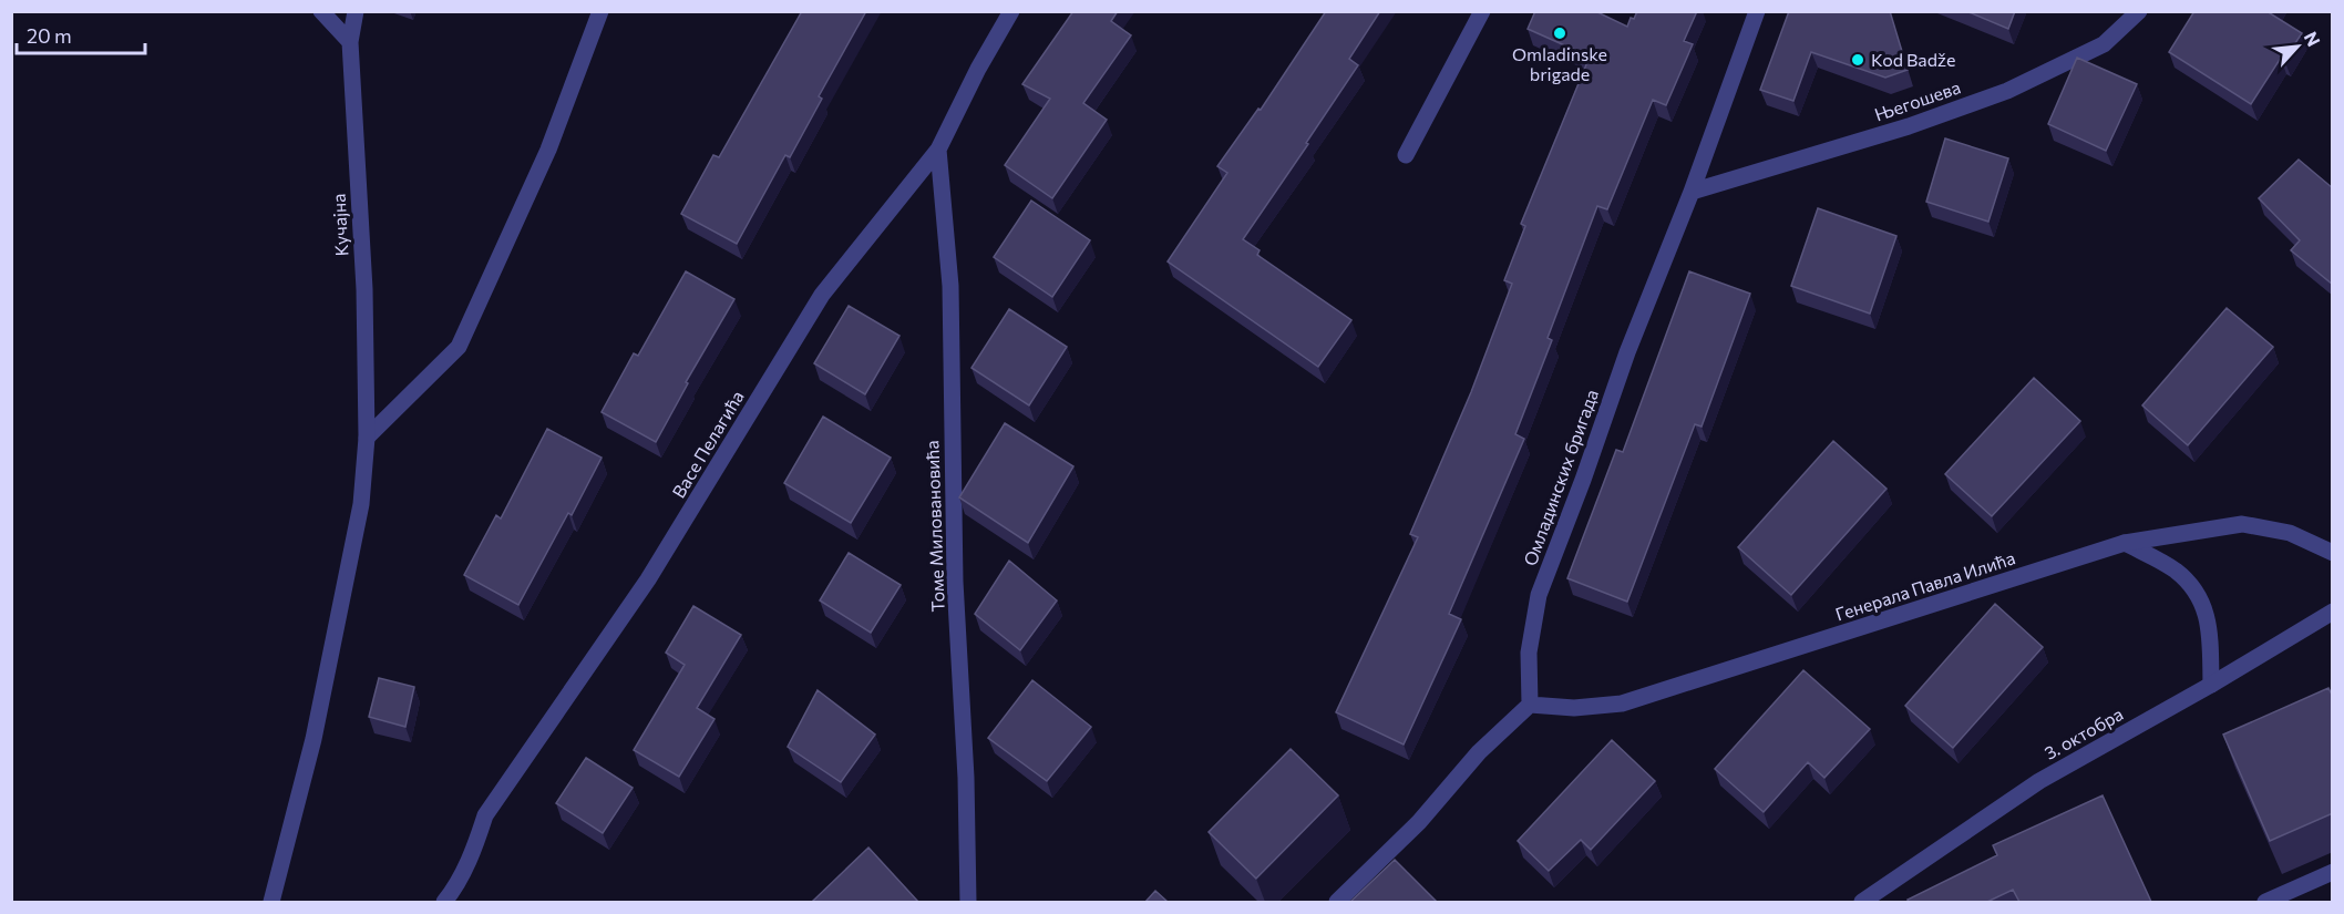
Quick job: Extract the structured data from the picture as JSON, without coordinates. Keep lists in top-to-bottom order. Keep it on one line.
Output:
{"streets":{"street":["Његошева","Кучајна","Васе Пелагића","Омладинских бригада","Томе Миловановића","Генерала Павла Илића","3. октобра"]},"crossings":[["Његошева","Омладинских бригада"],["Васе Пелагића","Томе Миловановића"],["Омладинских бригада","Генерала Павла Илића"]],"places":["Omladinske brigade","Kod Badže"],"scale_bar":"20 m","north":"top right"}
